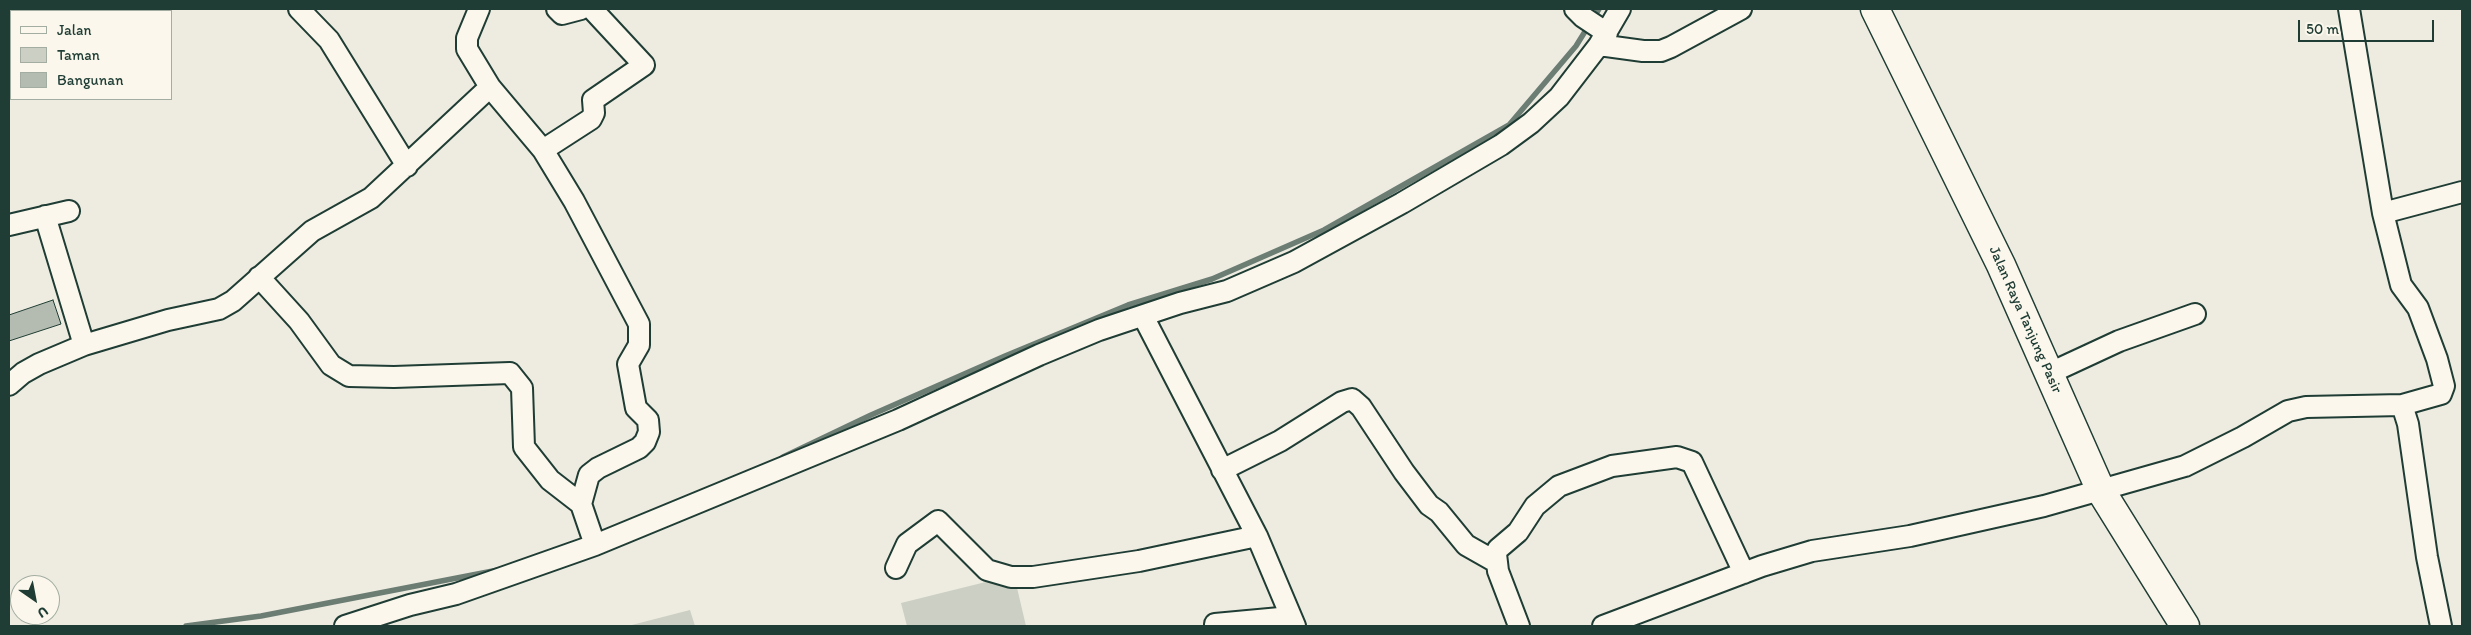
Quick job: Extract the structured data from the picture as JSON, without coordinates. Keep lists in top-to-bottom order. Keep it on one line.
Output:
{"streets":{"street":["Jalan Raya Tanjung Pasir"]},"legend":["Jalan","Taman","Bangunan"],"scale_bar":"50 m","north":"bottom right"}
